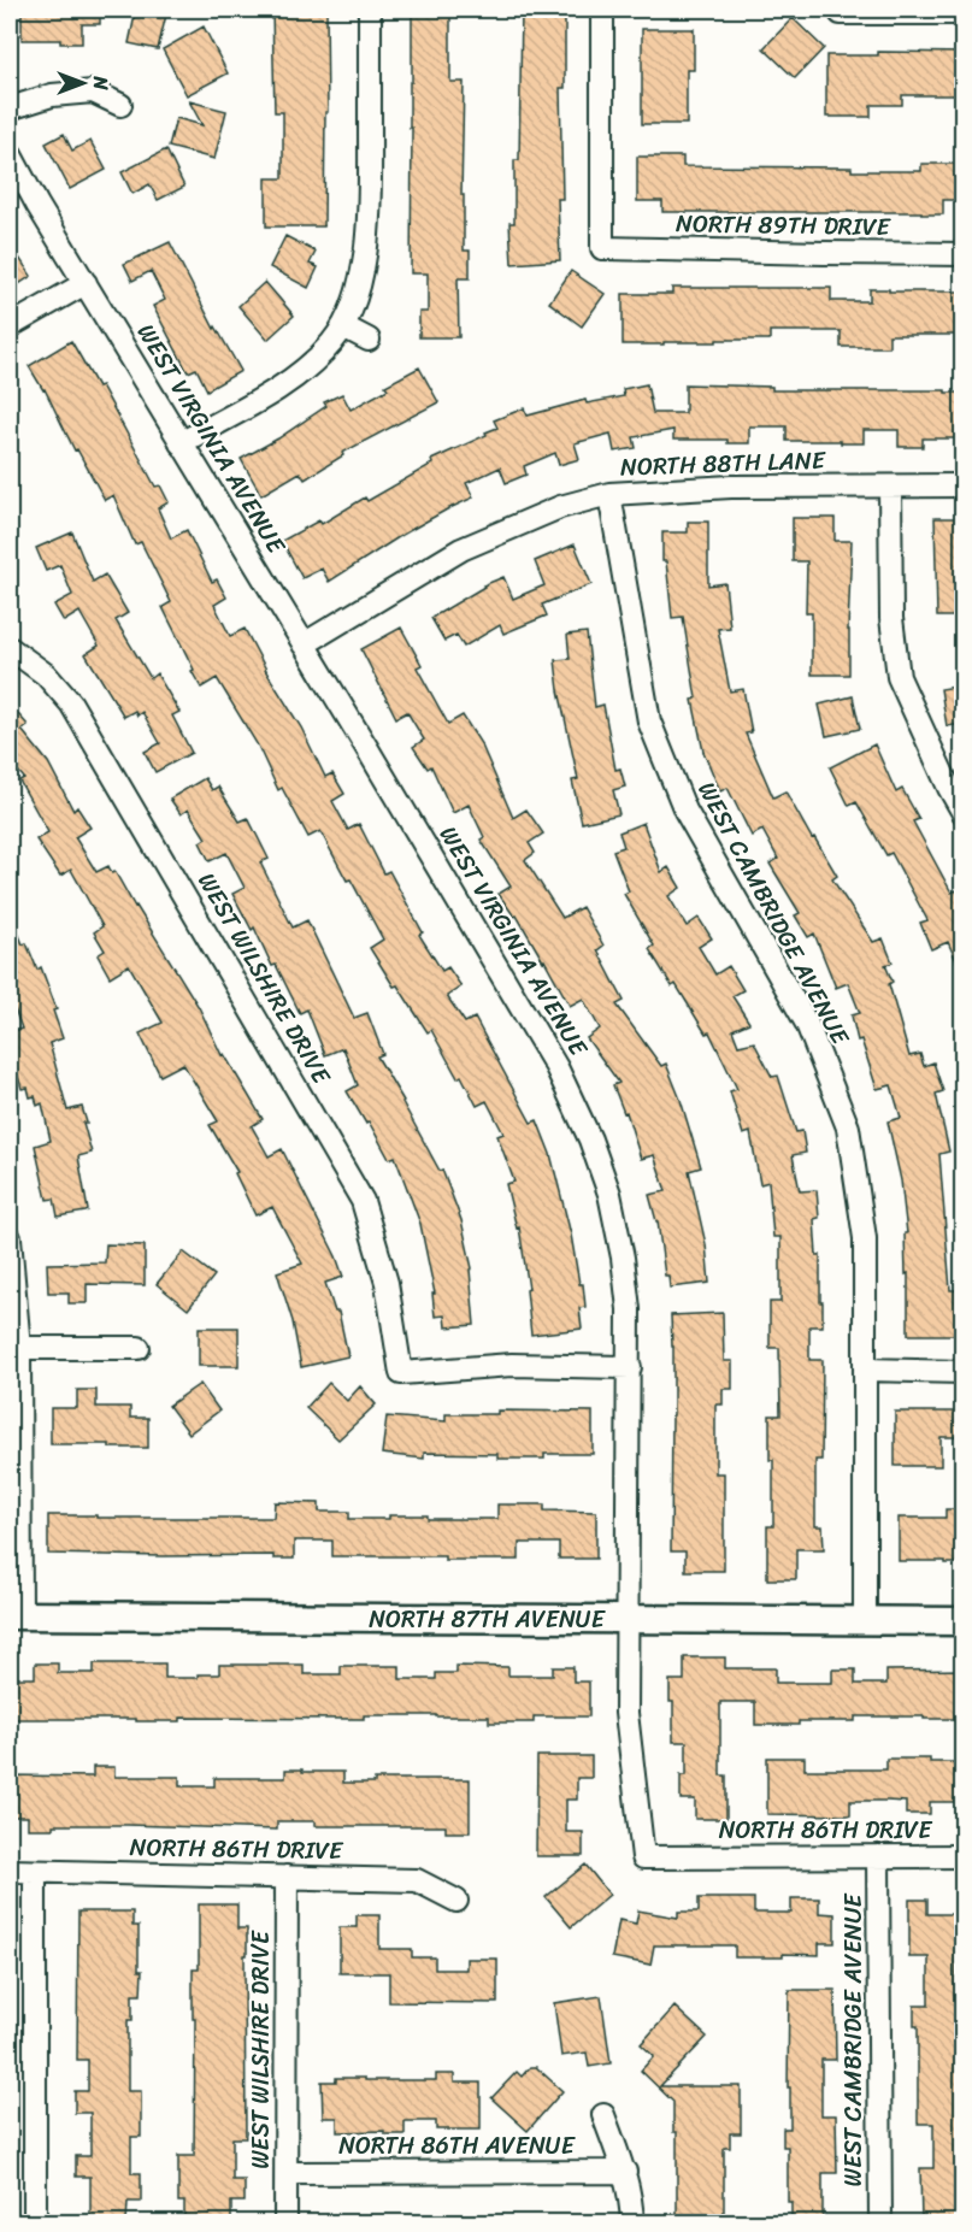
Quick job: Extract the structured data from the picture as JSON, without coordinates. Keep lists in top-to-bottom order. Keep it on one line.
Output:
{"streets":{"street":["NORTH 89TH DRIVE","WEST VIRGINIA AVENUE","NORTH 88TH LANE","WEST CAMBRIDGE AVENUE","WEST WILSHIRE DRIVE","NORTH 87TH AVENUE","NORTH 86TH DRIVE","NORTH 86TH AVENUE"]},"crossings":[["WEST VIRGINIA AVENUE","NORTH 88TH LANE"],["WEST VIRGINIA AVENUE","WEST WILSHIRE DRIVE"],["WEST VIRGINIA AVENUE","NORTH 87TH AVENUE"],["WEST VIRGINIA AVENUE","NORTH 86TH DRIVE"],["NORTH 88TH LANE","WEST CAMBRIDGE AVENUE"],["WEST CAMBRIDGE AVENUE","NORTH 87TH AVENUE"],["WEST CAMBRIDGE AVENUE","NORTH 86TH DRIVE"],["WEST WILSHIRE DRIVE","NORTH 86TH DRIVE"],["WEST WILSHIRE DRIVE","NORTH 86TH AVENUE"]],"north":"right"}
